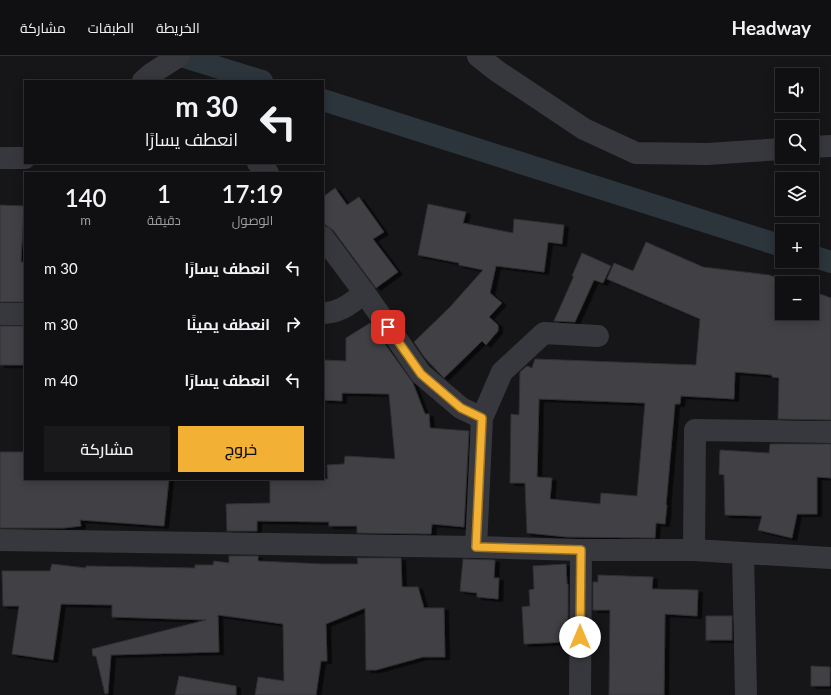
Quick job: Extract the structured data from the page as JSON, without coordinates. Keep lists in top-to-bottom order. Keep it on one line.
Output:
{"page":{"header":"Headway","nav":["الخريطة","الطبقات","مشاركة"],"map_buttons":["+","−"],"turn":["30 m","انعطف يسارًا"],"eta":["17:19","الوصول","1","دقيقة","140","m"],"list":[{"name":"انعطف يسارًا","value":"30 m"},{"name":"انعطف يمينًا","value":"30 m"},{"name":"انعطف يسارًا","value":"40 m"}],"buttons":["خروج","مشاركة"]}}
